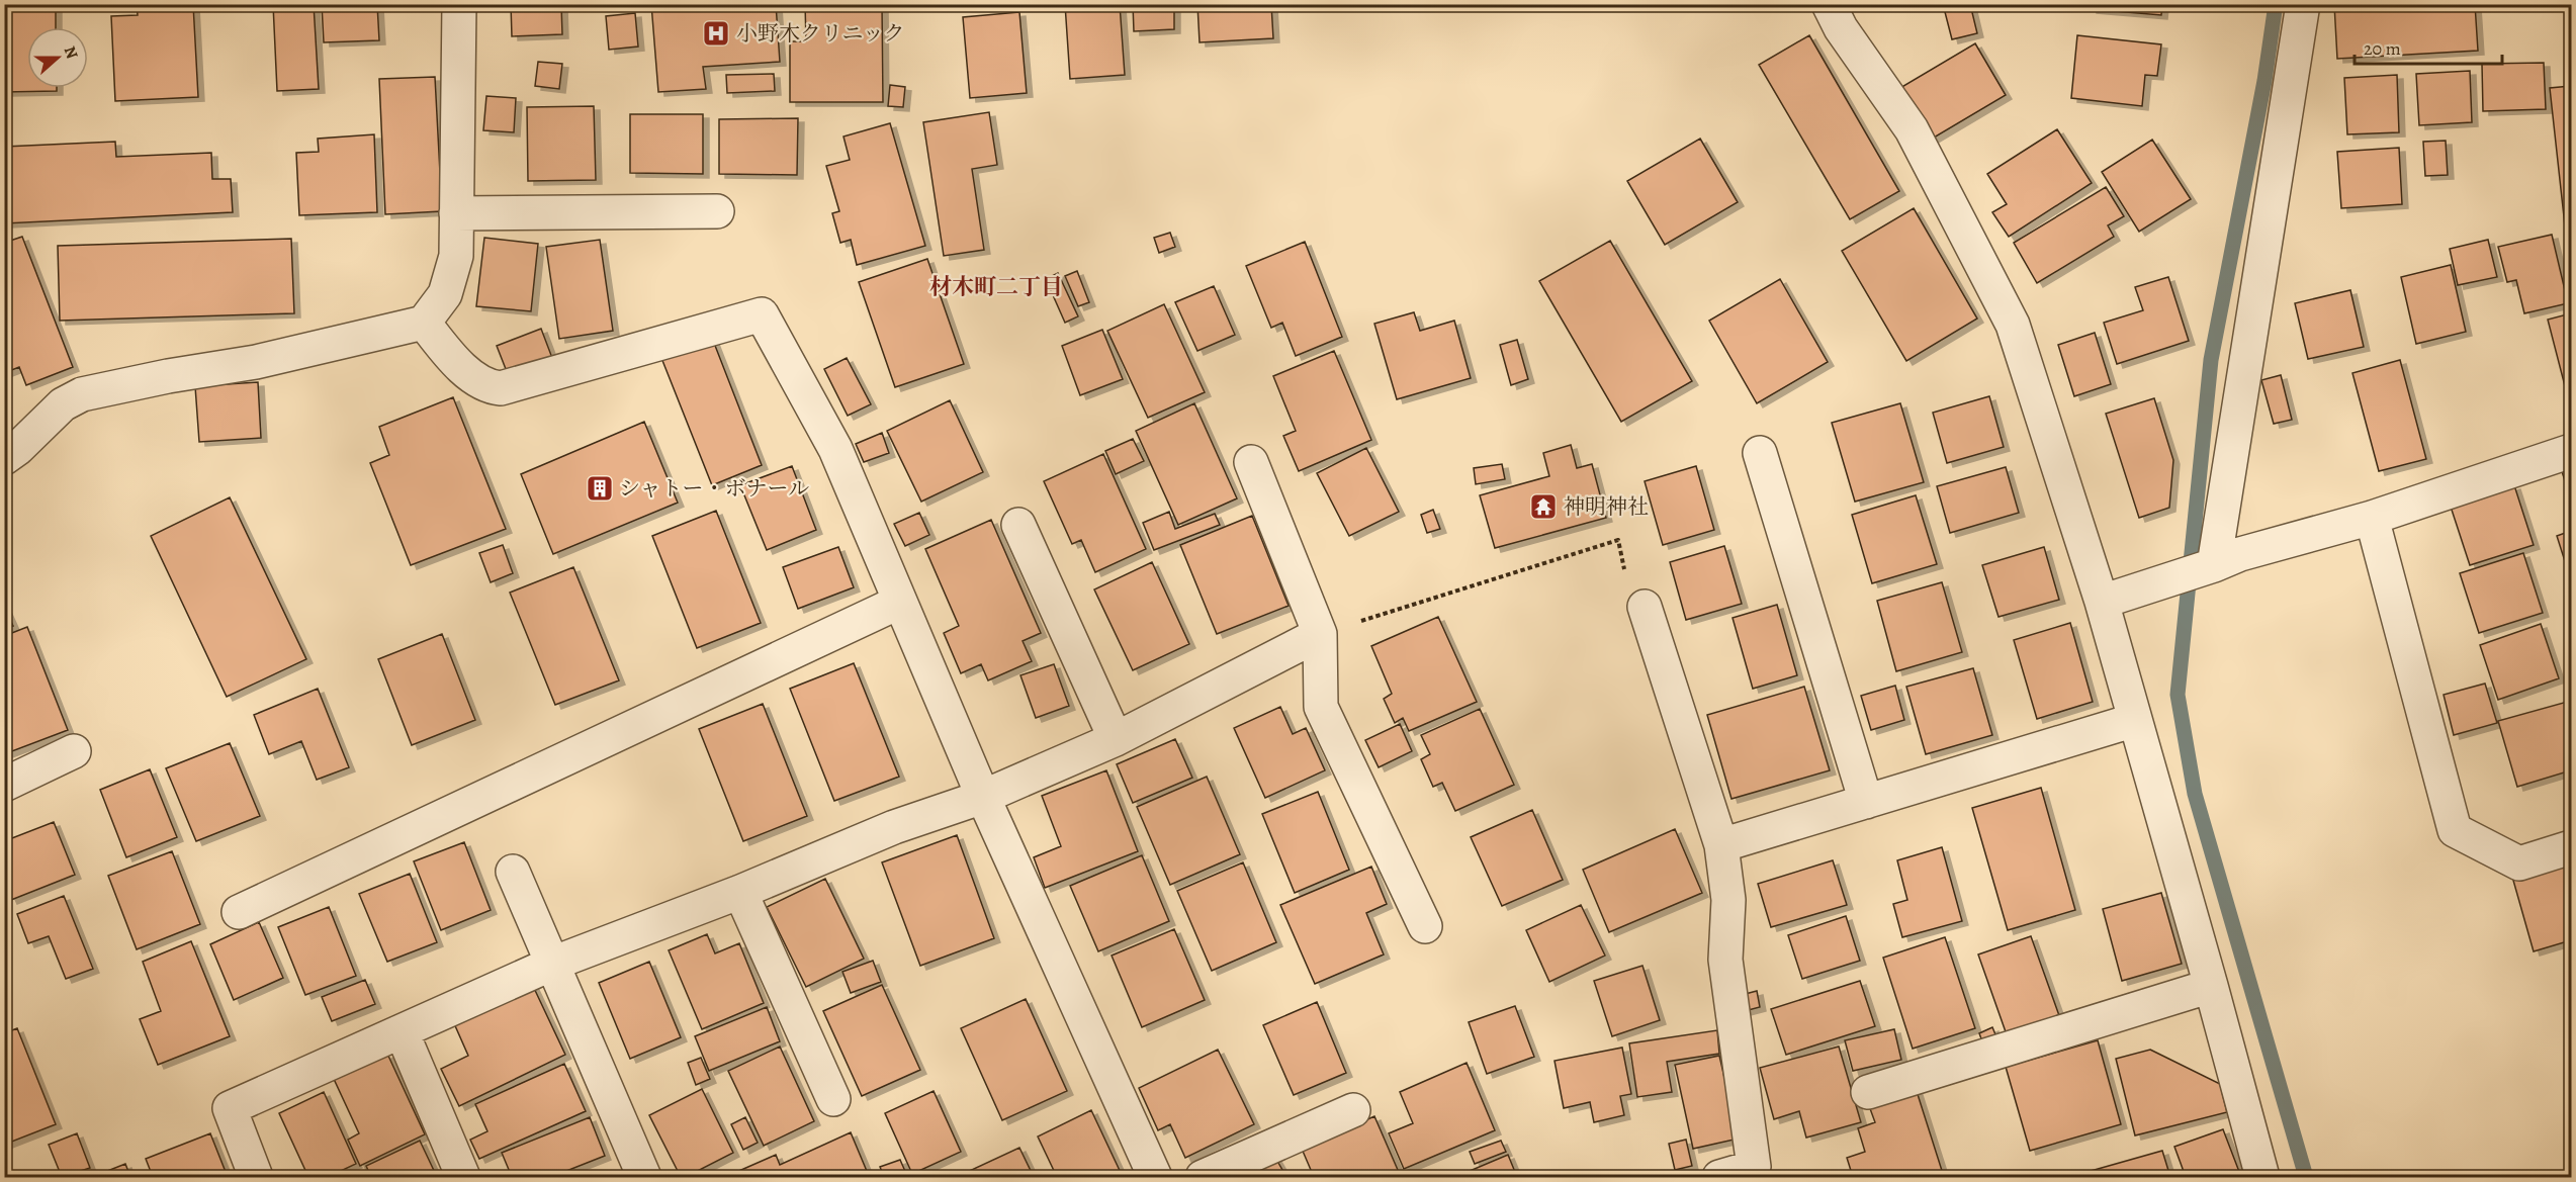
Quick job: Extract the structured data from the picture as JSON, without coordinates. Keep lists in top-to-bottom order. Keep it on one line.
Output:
{"districts":["材木町二丁目"],"places":{"hospital":["小野木クリニック"],"building":["シャトー・ボナール"],"temple":["神明神社"]},"scale_bar":"20 m","north":"right"}
